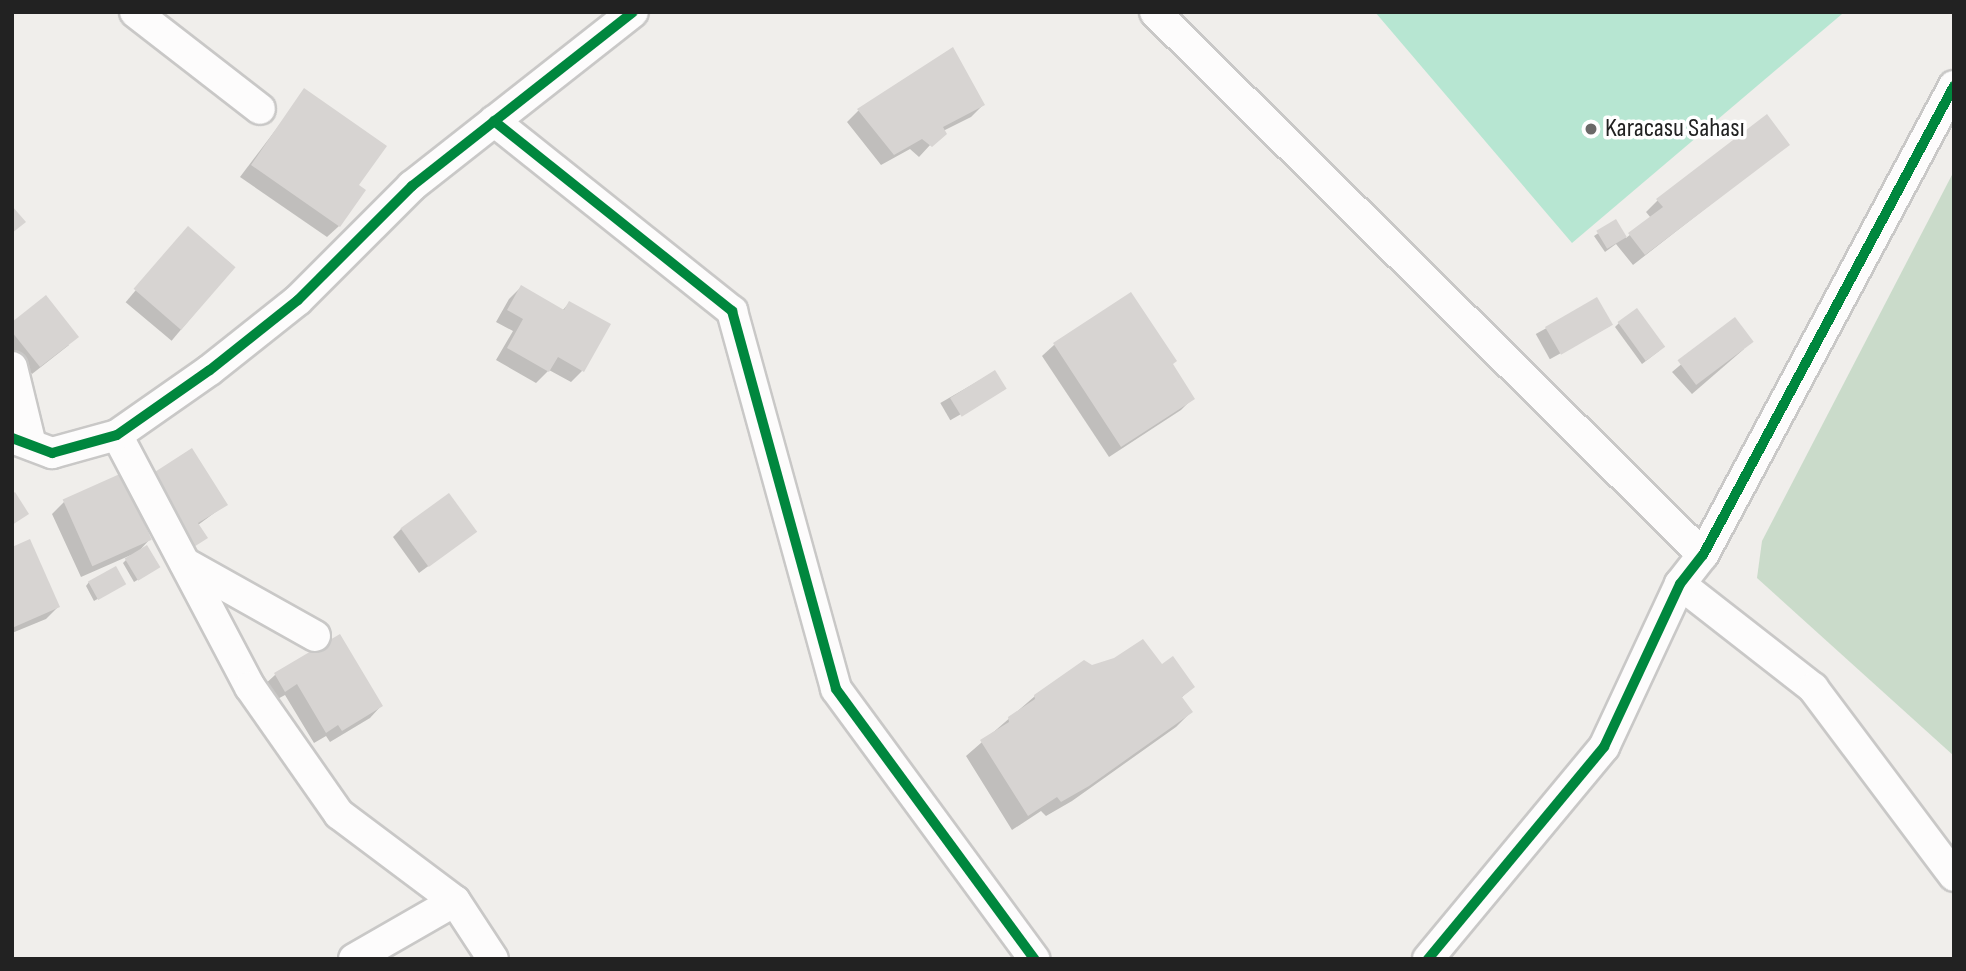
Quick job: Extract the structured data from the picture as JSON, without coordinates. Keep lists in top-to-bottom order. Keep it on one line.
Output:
{"places":["Karacasu Sahası"]}
